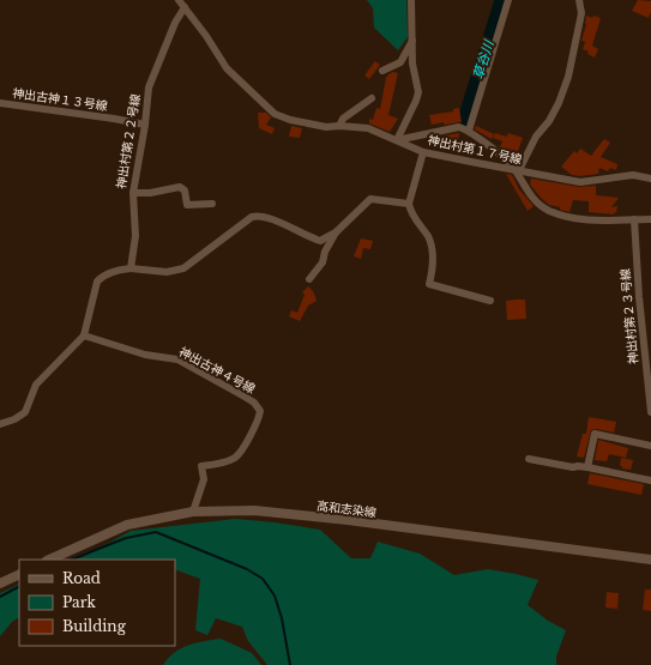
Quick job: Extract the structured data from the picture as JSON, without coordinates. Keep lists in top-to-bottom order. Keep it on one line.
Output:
{"streets":{"street":["神出古神１３号線","神出村第２２号線","神出村第１７号線","神出村第２３号線","神出古神４号線","高和志染線"]},"crossings":[["神出古神１３号線","神出村第２２号線"],["神出村第２２号線","神出村第１７号線"],["神出古神４号線","高和志染線"]],"water":["草谷川"],"legend":["Road","Park","Building"]}
